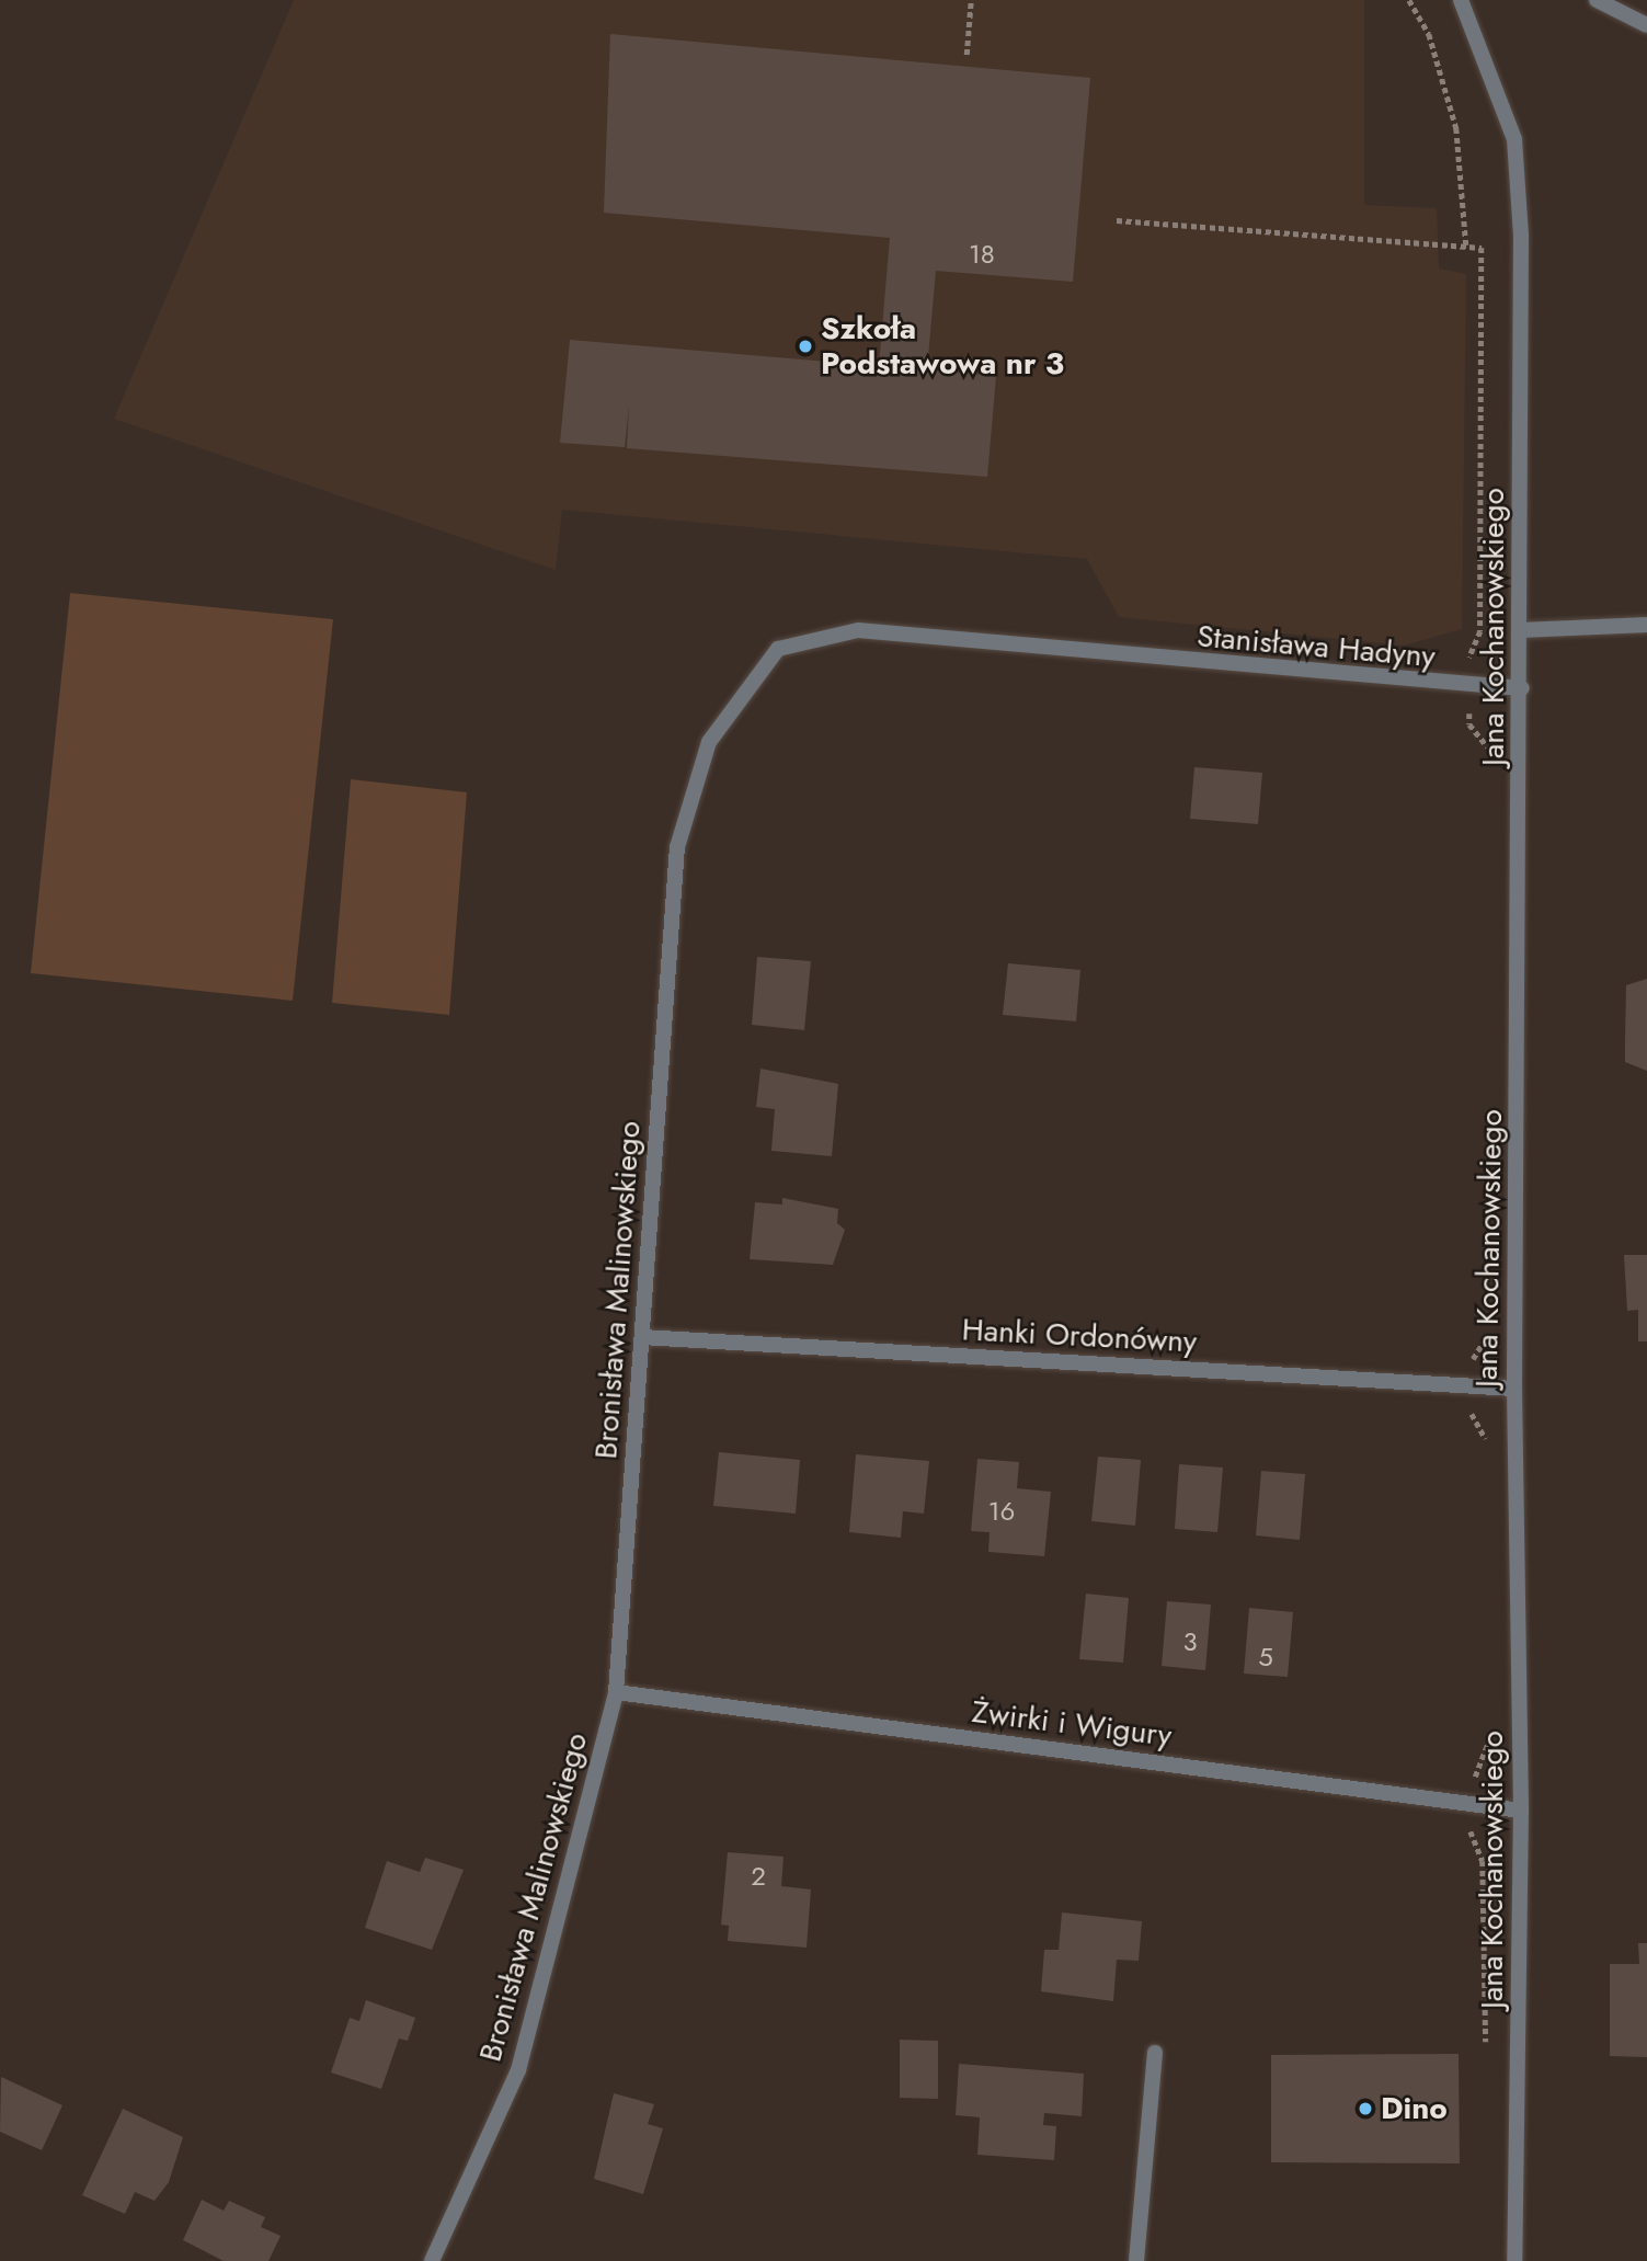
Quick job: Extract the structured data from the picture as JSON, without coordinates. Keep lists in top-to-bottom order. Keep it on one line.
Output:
{"streets":{"street":["Jana Kochanowskiego","Stanisława Hadyny","Bronisława Malinowskiego","Hanki Ordonówny","Żwirki i Wigury"]},"crossings":[["Jana Kochanowskiego","Stanisława Hadyny"],["Jana Kochanowskiego","Hanki Ordonówny"],["Jana Kochanowskiego","Żwirki i Wigury"],["Stanisława Hadyny","Bronisława Malinowskiego"],["Bronisława Malinowskiego","Hanki Ordonówny"],["Bronisława Malinowskiego","Żwirki i Wigury"]],"places":["Szkoła Podstawowa nr 3","Dino"],"house_numbers":["18","16","3","5","2"]}
